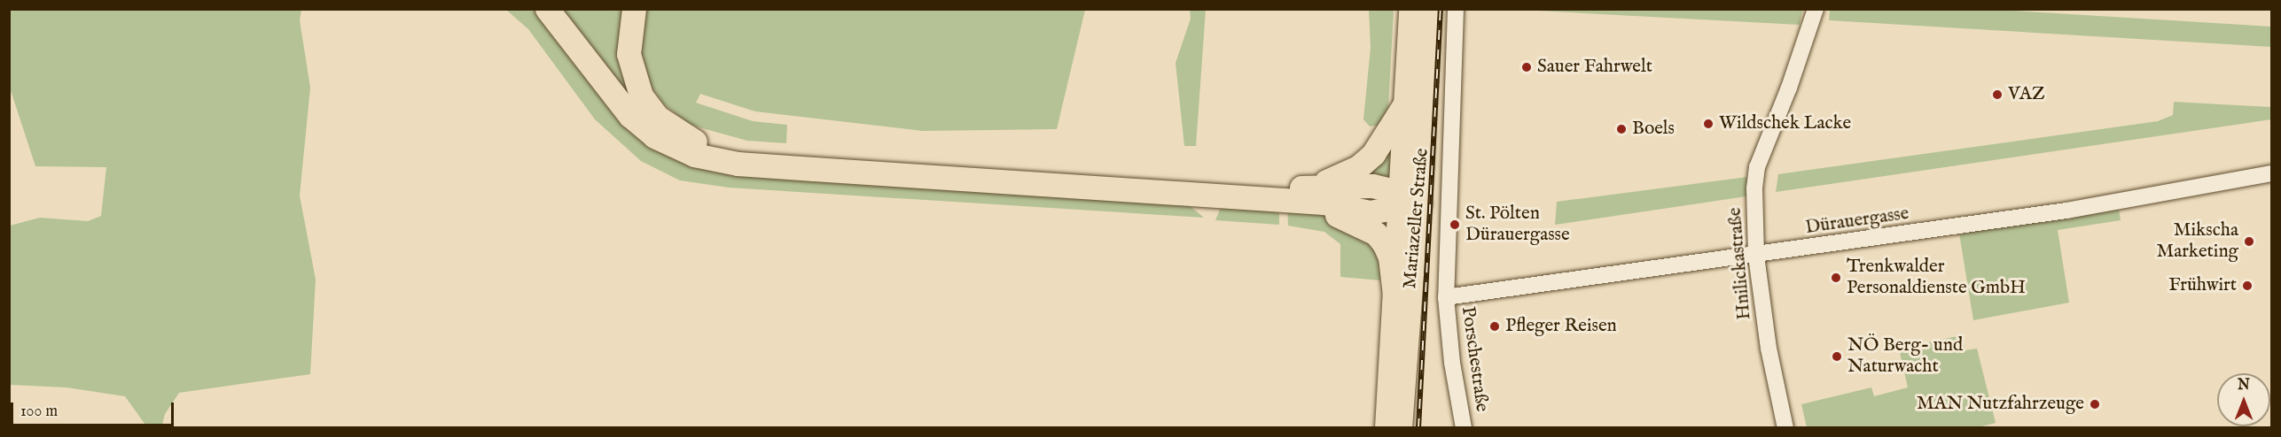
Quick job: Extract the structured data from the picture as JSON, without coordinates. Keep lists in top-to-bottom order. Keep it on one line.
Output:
{"streets":{"main road":["Mariazeller Straße"],"street":["Dürauergasse","Hnilickastraße","Porschestraße"]},"crossings":[["Dürauergasse","Hnilickastraße"],["Dürauergasse","Porschestraße"]],"places":["Sauer Fahrwelt","VAZ","Wildschek Lacke","Boels","St. Pölten Dürauergasse","Mikscha Marketing","Trenkwalder Personaldienste GmbH","Frühwirt","Pfleger Reisen","NÖ Berg- und Naturwacht","MAN Nutzfahrzeuge"],"scale_bar":"100 m","north":"top"}
